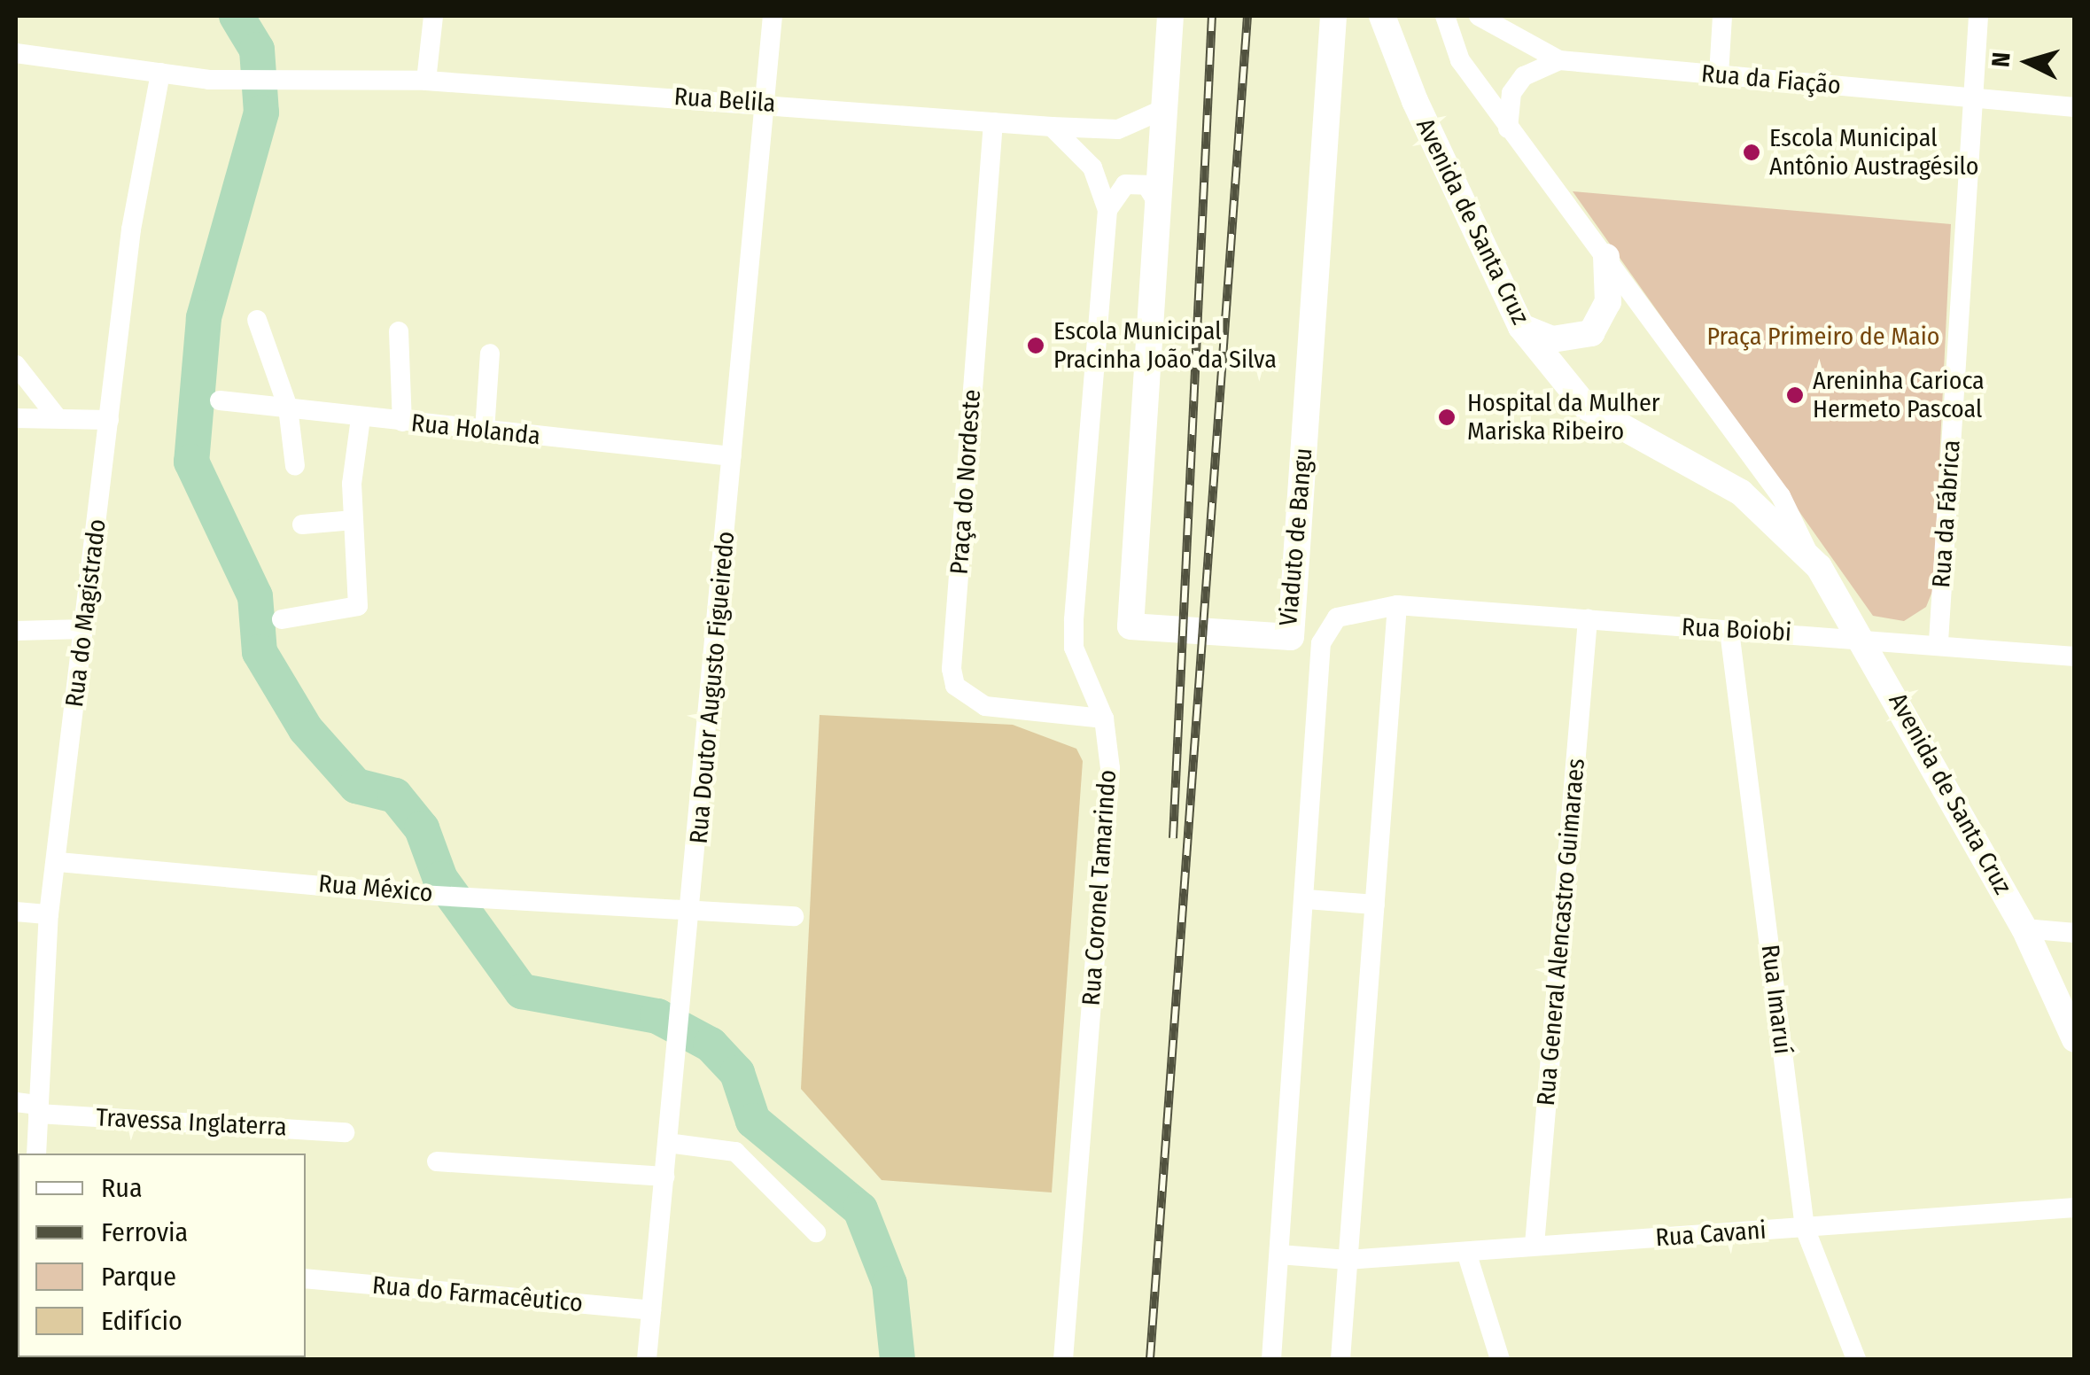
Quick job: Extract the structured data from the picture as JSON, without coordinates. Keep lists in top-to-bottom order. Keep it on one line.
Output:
{"streets":{"main road":["Avenida de Santa Cruz","Viaduto de Bangu"],"street":["Rua da Fiação","Rua Belila","Rua Holanda","Praça do Nordeste","Rua da Fábrica","Rua do Magistrado","Rua Boiobi","Rua Doutor Augusto Figueiredo","Rua Coronel Tamarindo","Rua México","Rua General Alencastro Guimaraes","Rua Imaruí","Travessa Inglaterra","Rua Cavani","Rua do Farmacêutico"]},"crossings":[["Rua da Fiação","Rua da Fábrica"],["Rua Belila","Praça do Nordeste"],["Rua Belila","Rua do Magistrado"],["Rua Belila","Rua Doutor Augusto Figueiredo"],["Rua Belila","Rua Coronel Tamarindo"],["Avenida de Santa Cruz","Rua Boiobi"],["Rua Holanda","Rua Doutor Augusto Figueiredo"],["Praça do Nordeste","Rua Coronel Tamarindo"],["Rua da Fábrica","Rua Boiobi"],["Rua do Magistrado","Rua México"],["Rua do Magistrado","Travessa Inglaterra"],["Rua Boiobi","Rua General Alencastro Guimaraes"],["Rua Boiobi","Rua Imaruí"],["Rua Doutor Augusto Figueiredo","Rua México"],["Rua Doutor Augusto Figueiredo","Rua do Farmacêutico"],["Rua General Alencastro Guimaraes","Rua Cavani"],["Rua Imaruí","Rua Cavani"]],"parks":["Praça Primeiro de Maio"],"places":["Escola Municipal Antônio Austragésilo","Escola Municipal Pracinha João da Silva","Areninha Carioca Hermeto Pascoal","Hospital da Mulher Mariska Ribeiro"],"legend":["Rua","Ferrovia","Parque","Edifício"],"north":"left"}
